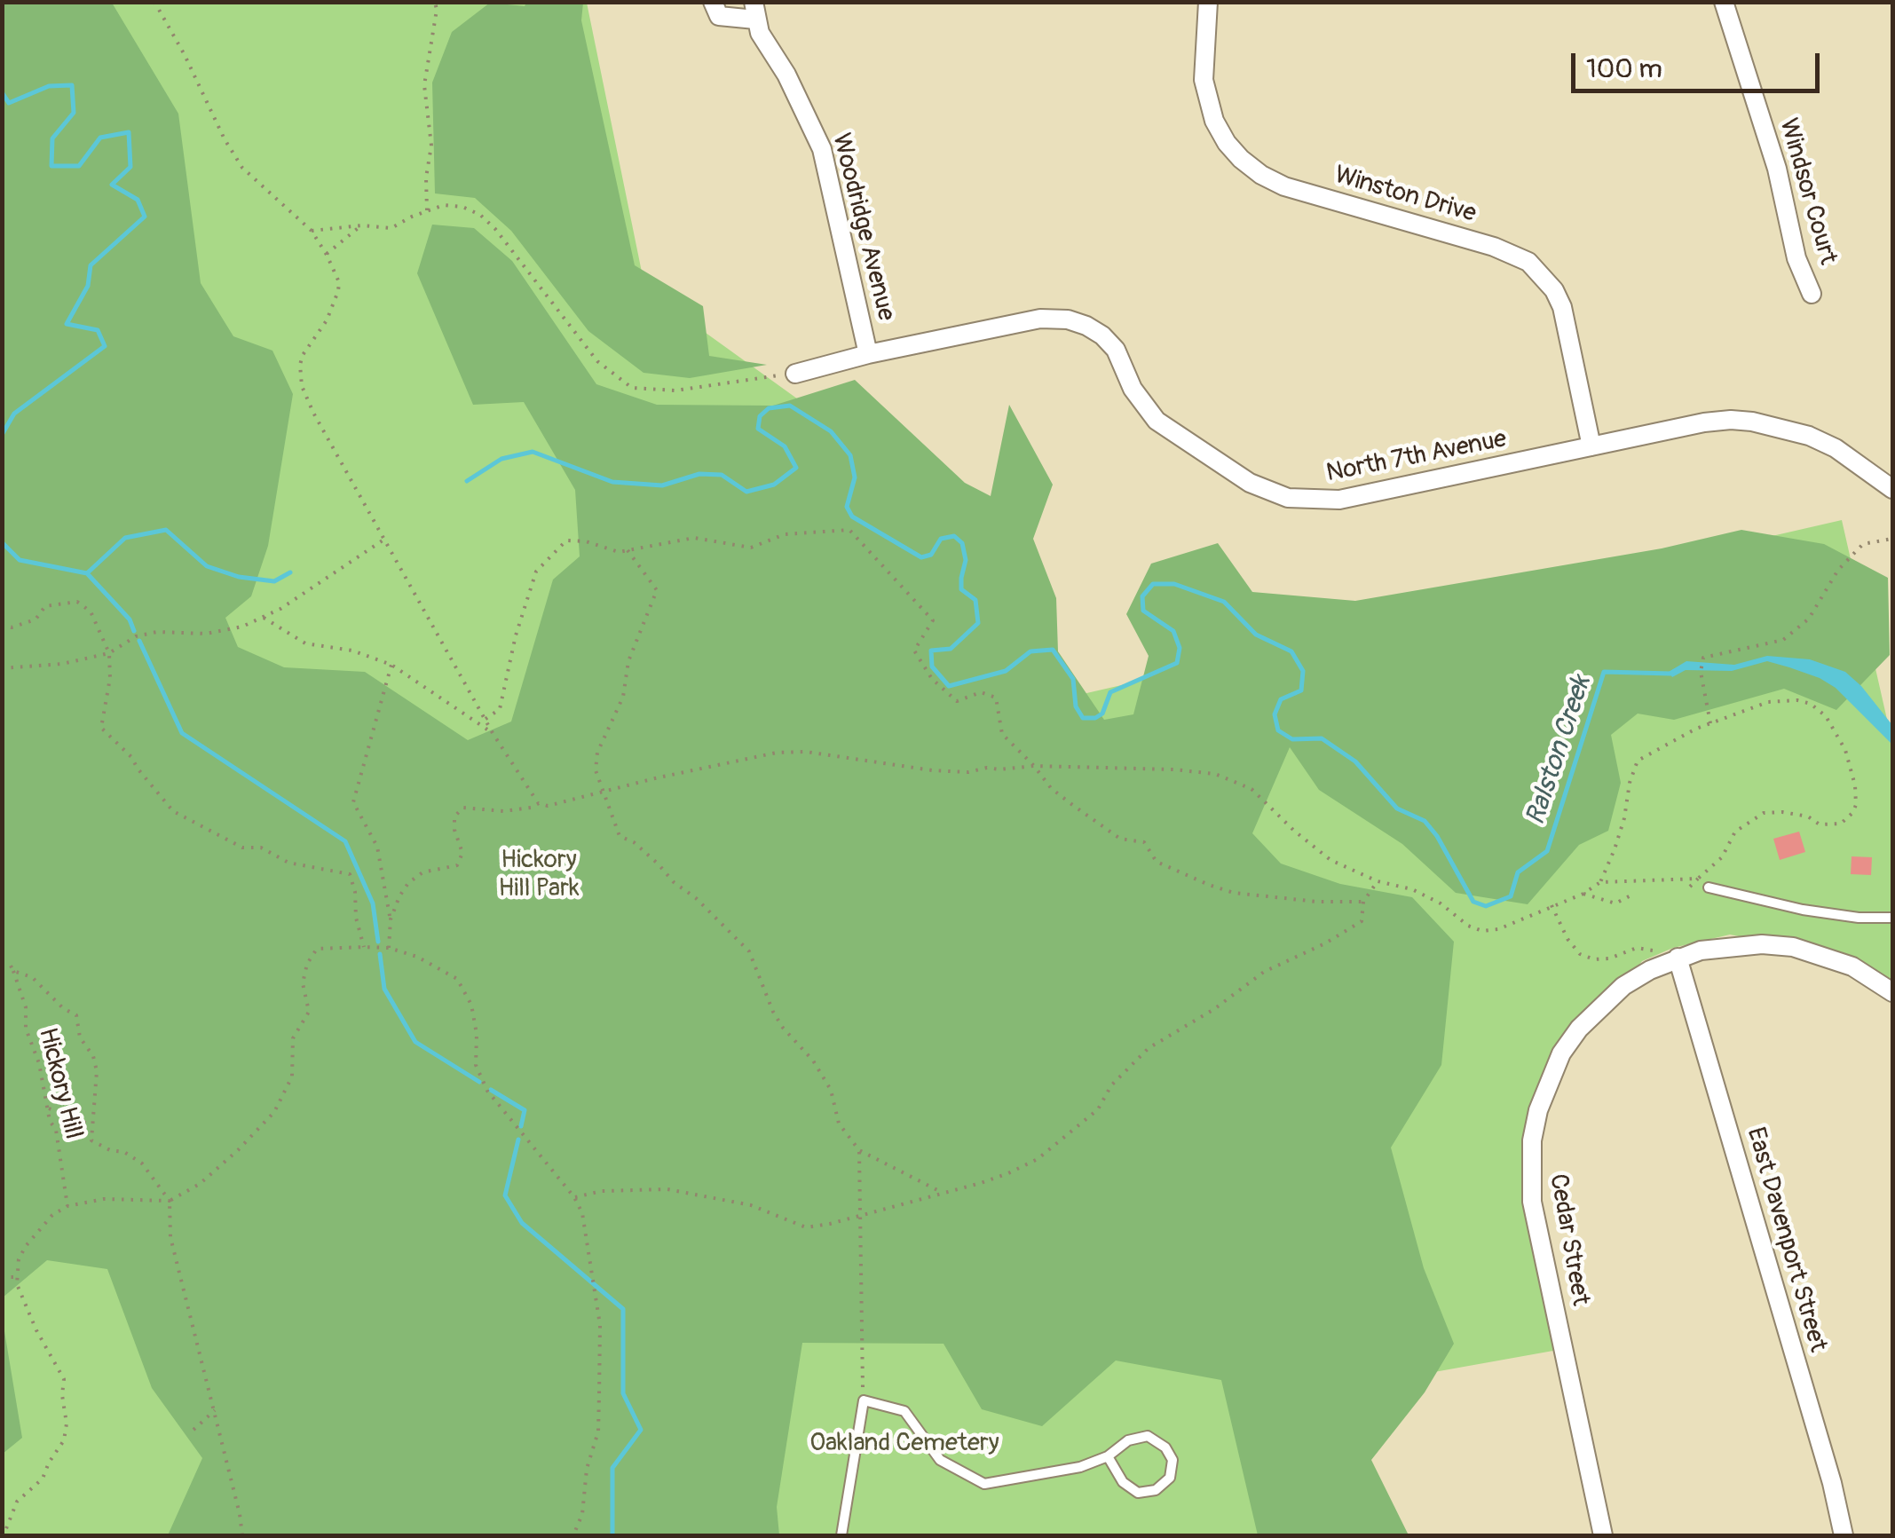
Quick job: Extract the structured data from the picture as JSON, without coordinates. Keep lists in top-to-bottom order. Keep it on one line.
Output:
{"streets":{"street":["Windsor Court","Winston Drive","Woodridge Avenue","North 7th Avenue","Cedar Street","East Davenport Street"],"path":["Hickory Hill"]},"crossings":[["Winston Drive","North 7th Avenue"],["Woodridge Avenue","North 7th Avenue"],["Cedar Street","East Davenport Street"]],"water":["Ralston Creek"],"parks":["Hickory Hill Park","Oakland Cemetery"],"scale_bar":"100 m"}
